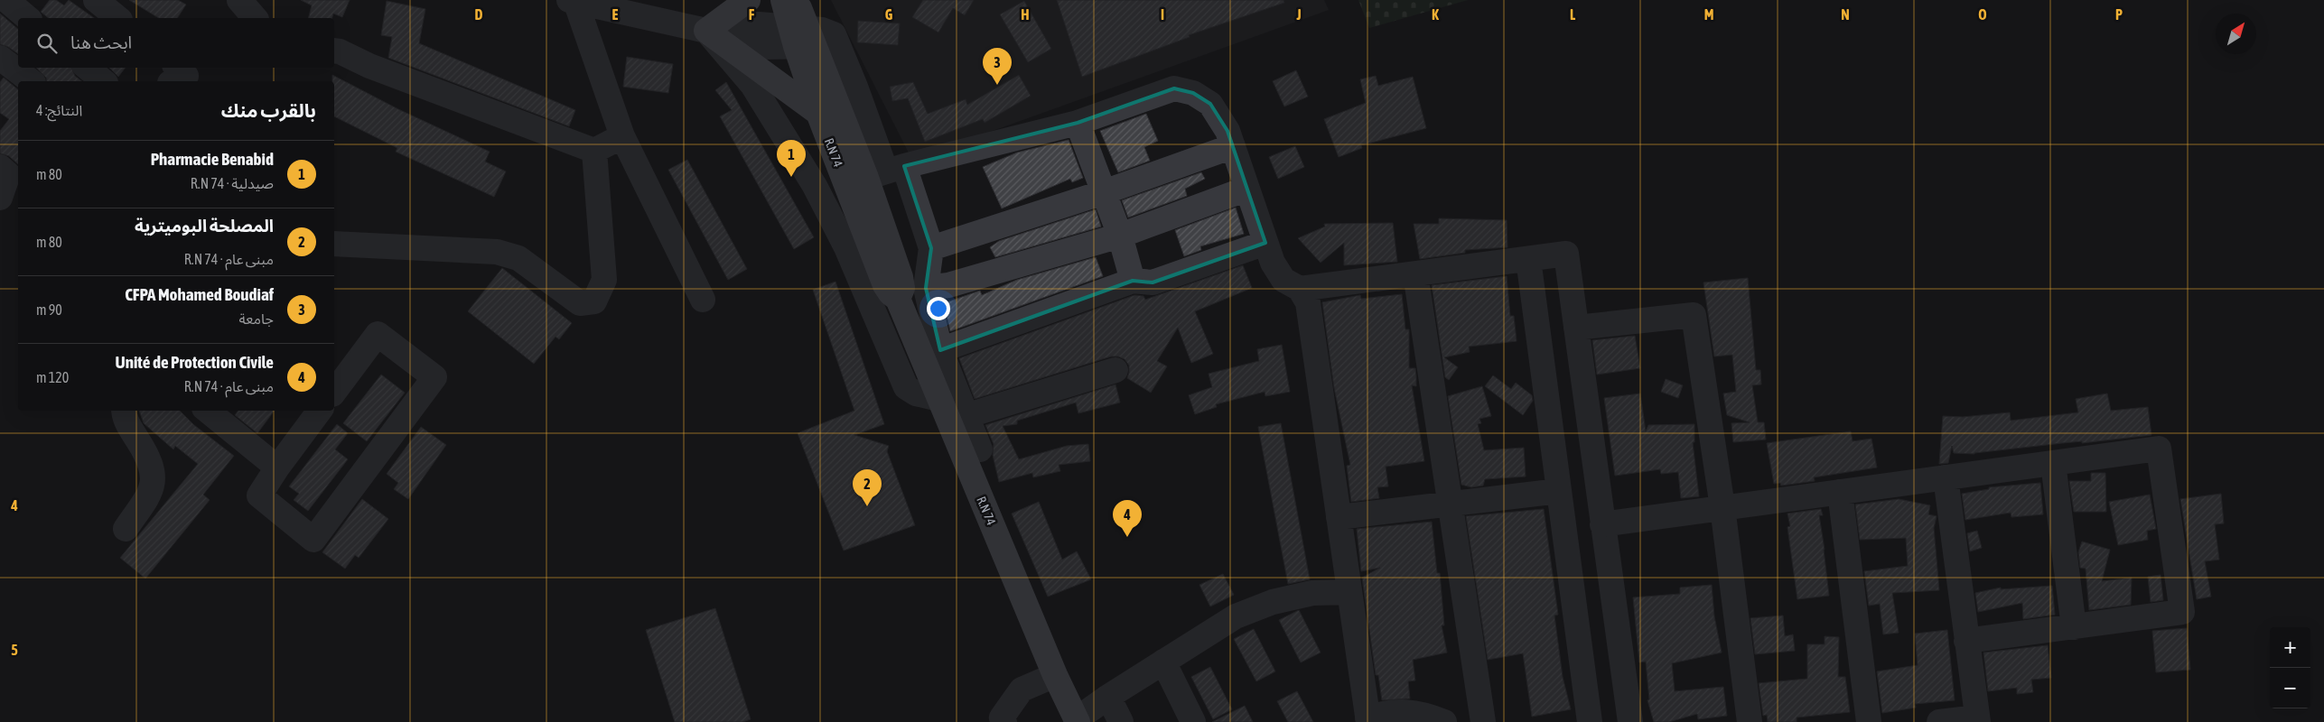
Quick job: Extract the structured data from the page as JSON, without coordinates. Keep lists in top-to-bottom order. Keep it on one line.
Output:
{"streets":{"main road":["R.N 74"]},"north":"top right","page":{"search":"ابحث هنا","pins":["3","1","2","4"],"heading":["بالقرب منك","النتائج: 4"],"list":[{"mark":"1","name":"Pharmacie Benabid","note":"صيدلية · R.N 74","value":"80 m"},{"mark":"2","name":"المصلحة البوميترية","note":"مبنى عام · R.N 74","value":"80 m"},{"mark":"3","name":"CFPA Mohamed Boudiaf","note":"جامعة","value":"90 m"},{"mark":"4","name":"Unité de Protection Civile","note":"مبنى عام · R.N 74","value":"120 m"}],"map_buttons":["+","−"]},"grid":{"columns":["D","E","F","G","H","I","J","K","L","M","N","O","P"],"rows":["4","5"]}}
